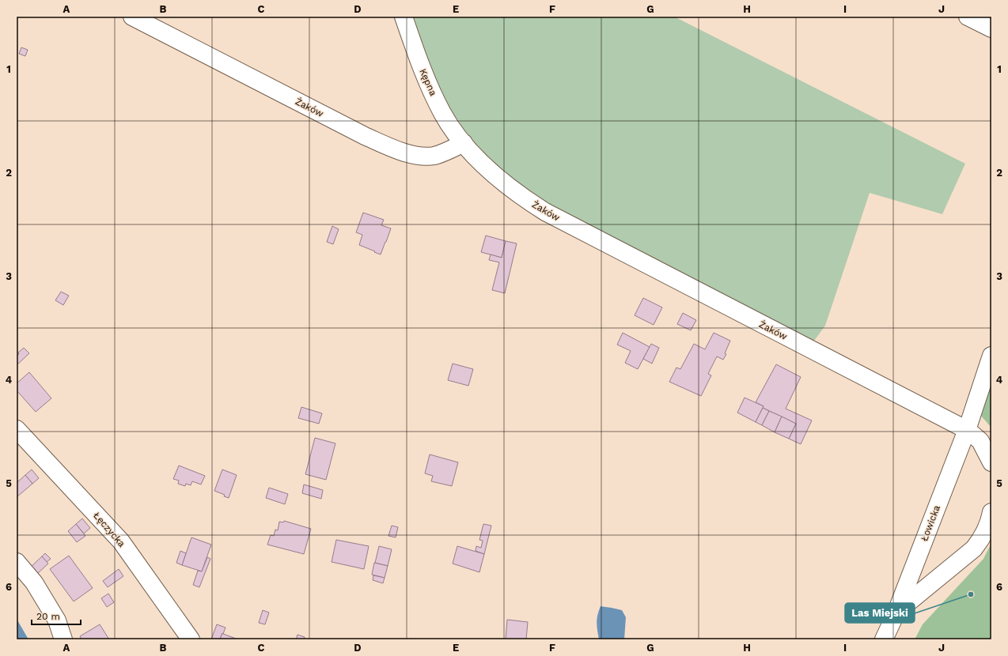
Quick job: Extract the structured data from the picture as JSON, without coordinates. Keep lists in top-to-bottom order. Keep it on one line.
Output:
{"streets":{"street":["Kępna","Żaków","Łowicka","Łęczycka"]},"crossings":[["Kępna","Żaków"],["Żaków","Łowicka"]],"places":["Las Miejski"],"scale_bar":"20 m","grid":{"columns":["A","B","C","D","E","F","G","H","I","J"],"rows":["1","2","3","4","5","6"]}}
